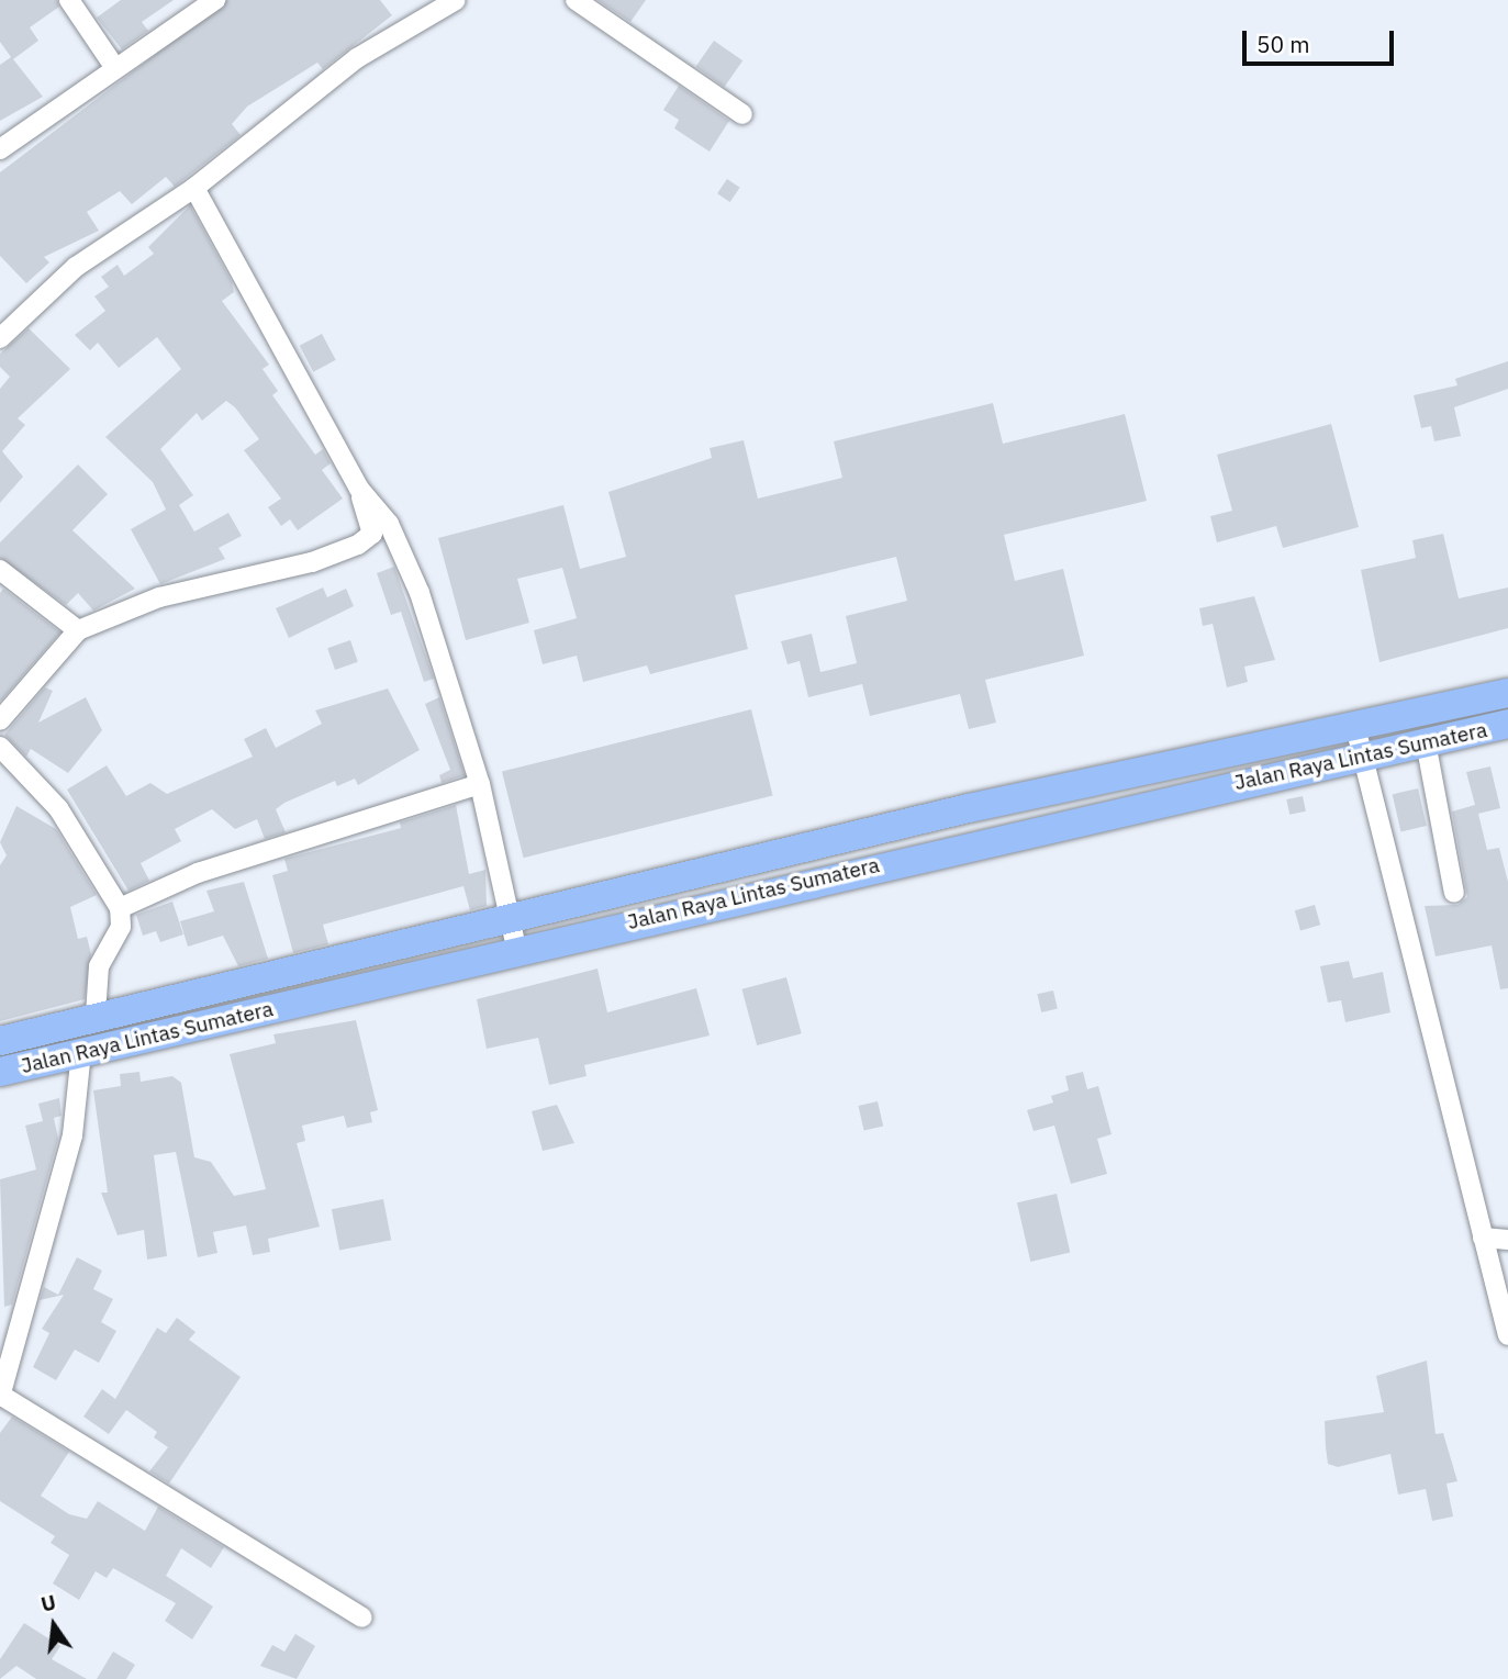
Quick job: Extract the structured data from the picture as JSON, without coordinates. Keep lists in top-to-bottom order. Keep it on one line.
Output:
{"streets":{"highway":["Jalan Raya Lintas Sumatera"]},"scale_bar":"50 m","north":"top"}
